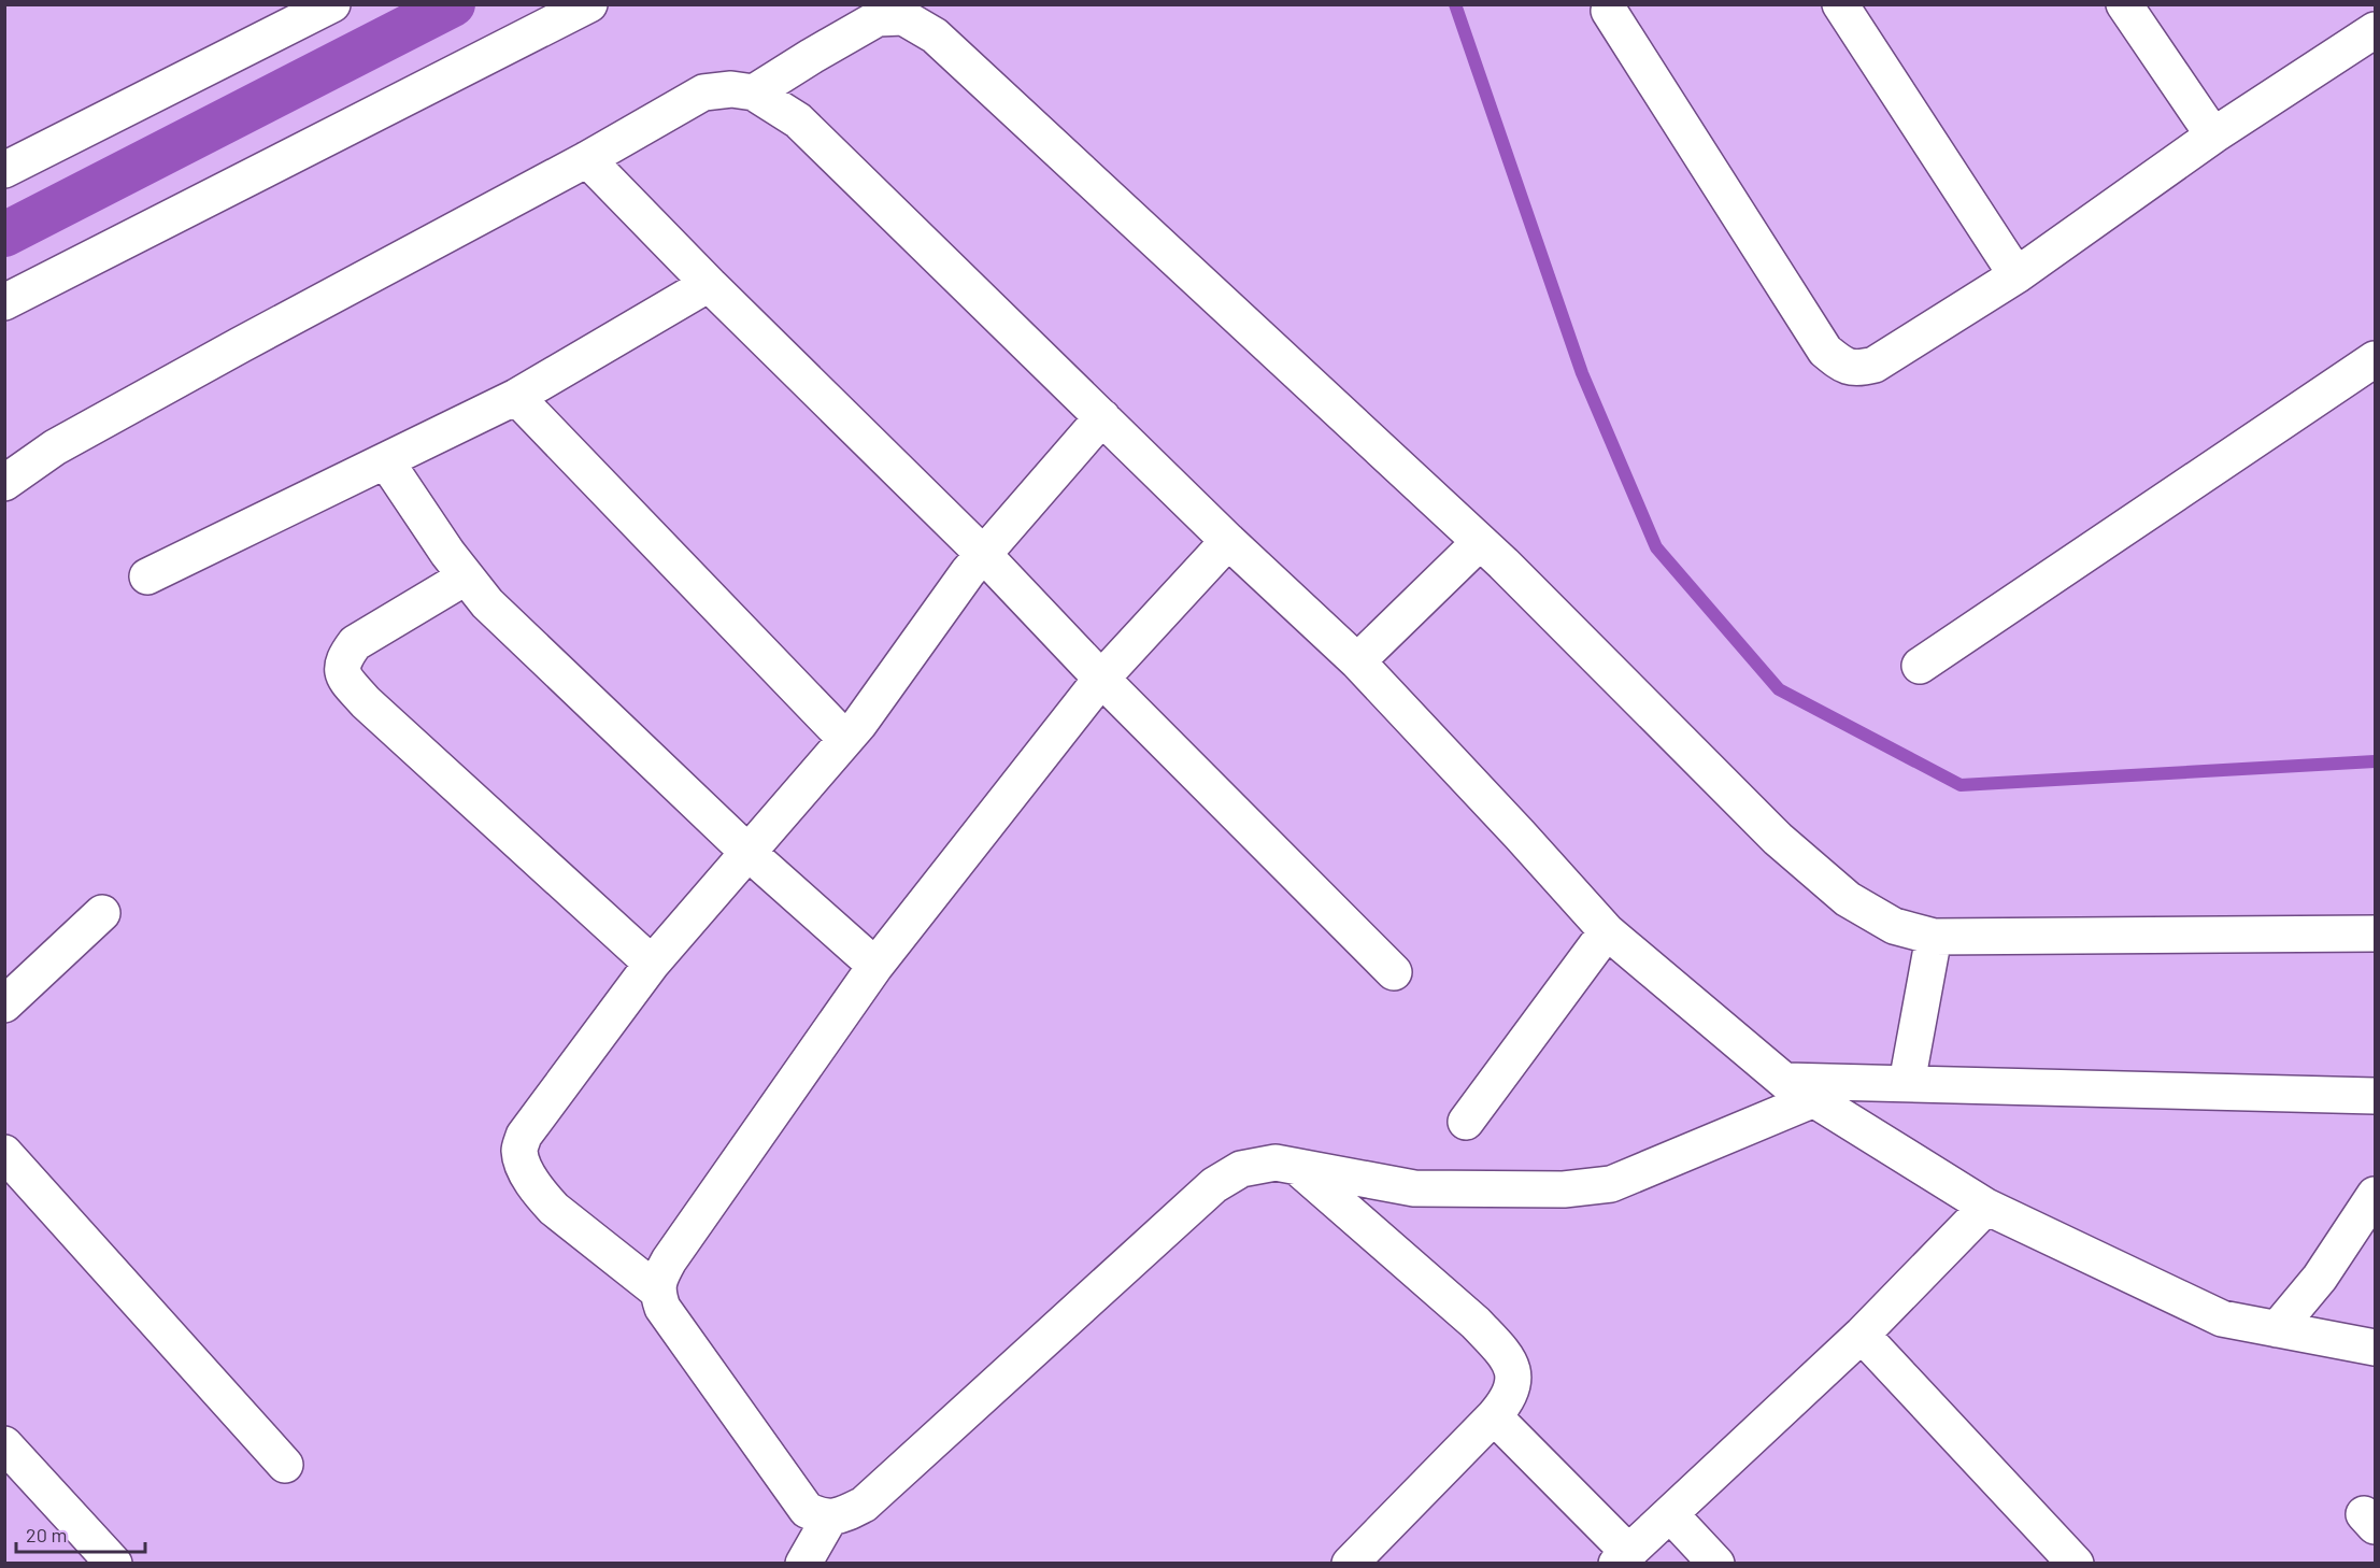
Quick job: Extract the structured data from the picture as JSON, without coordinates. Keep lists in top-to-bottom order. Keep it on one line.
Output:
{"scale_bar":"20 m"}
